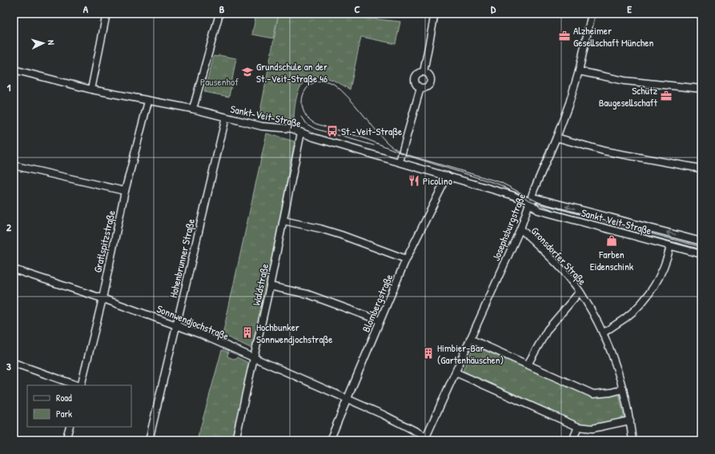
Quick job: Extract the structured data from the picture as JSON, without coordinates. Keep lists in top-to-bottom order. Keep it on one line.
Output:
{"streets":{"street":["Sankt-Veit-Straße","Josephsburgstraße","Gratlspitzstraße","Gronsdorfer Straße","Hohenbrunner Straße","Waldstraße","Blombergstraße","Sonnwendjochstraße"]},"crossings":[["Sankt-Veit-Straße","Josephsburgstraße"],["Sankt-Veit-Straße","Gratlspitzstraße"],["Sankt-Veit-Straße","Hohenbrunner Straße"],["Sankt-Veit-Straße","Waldstraße"],["Sankt-Veit-Straße","Blombergstraße"],["Josephsburgstraße","Gronsdorfer Straße"],["Josephsburgstraße","Sonnwendjochstraße"],["Gratlspitzstraße","Sonnwendjochstraße"],["Hohenbrunner Straße","Sonnwendjochstraße"],["Waldstraße","Sonnwendjochstraße"],["Blombergstraße","Sonnwendjochstraße"]],"parks":["Pausenhof"],"places":{"office":["Alzheimer Gesellschaft München","Schütz Baugesellschaft"],"school or university":["Grundschule an der St.-Veit-Straße 46"],"bus stop":["St.-Veit-Straße"],"restaurant":["Picolino"],"shop":["Farben Eidenschink"],"building":["Hochbunker Sonnwendjochstraße","Himbier-Bar (Gartenhäuschen)"]},"legend":["Road","Park"],"north":"right","grid":{"columns":["A","B","C","D","E"],"rows":["1","2","3"]}}
